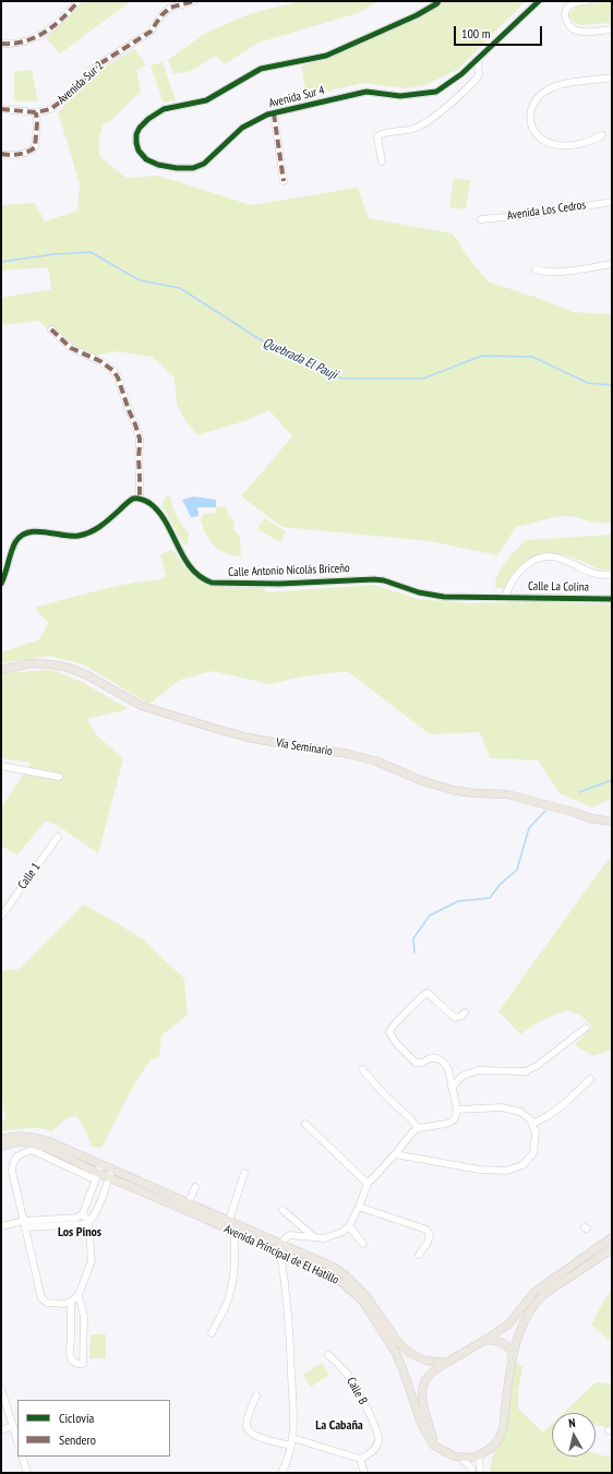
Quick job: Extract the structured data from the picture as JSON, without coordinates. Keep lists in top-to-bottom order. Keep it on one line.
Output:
{"streets":{"main road":["Vía Seminario","Avenida Principal de El Hatillo"],"street":["Avenida Sur 2","Avenida Sur 4","Avenida Los Cedros","Calle Antonio Nicolás Briceño","Calle La Colina","Calle 1","Calle B"]},"crossings":[["Calle Antonio Nicolás Briceño","Calle La Colina"]],"districts":["Los Pinos","La Cabaña"],"water":["Quebrada El Paují"],"legend":["Ciclovía","Sendero"],"scale_bar":"100 m","north":"top"}
